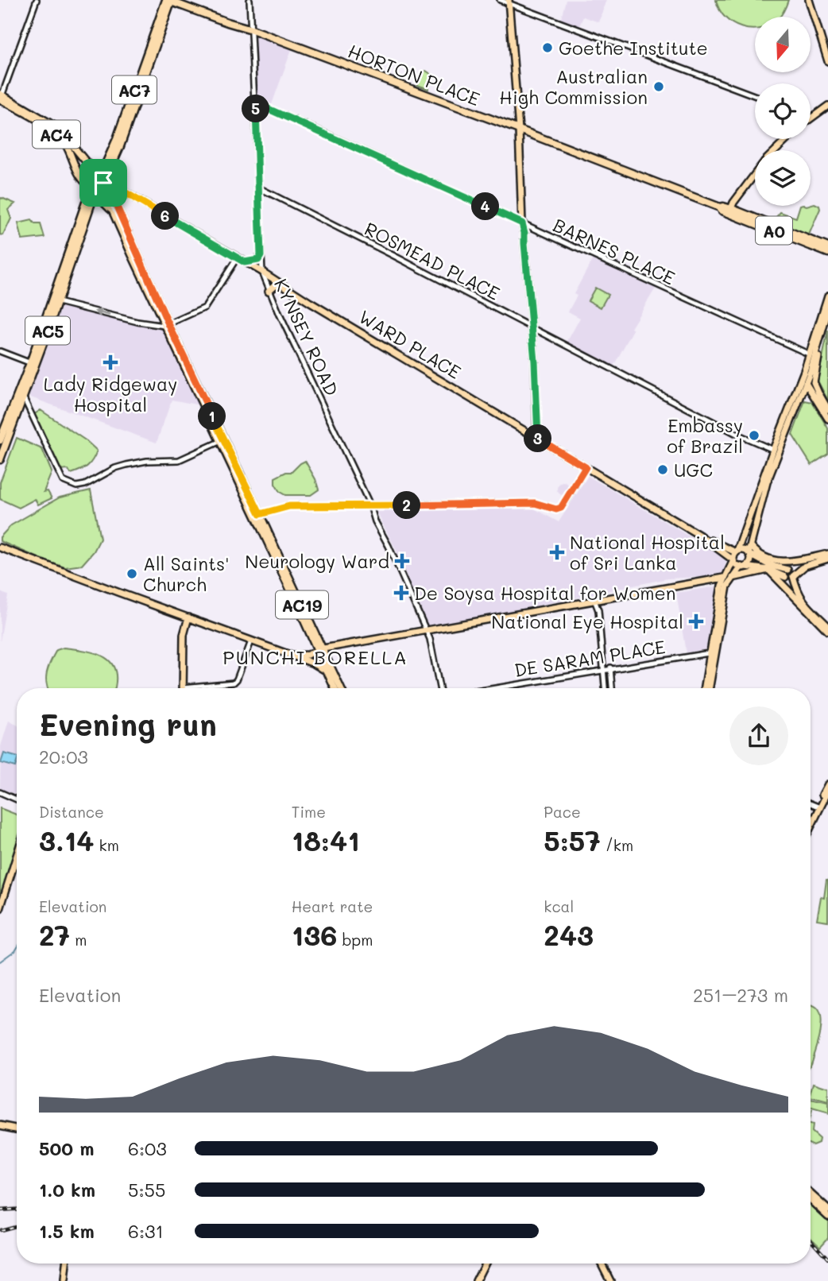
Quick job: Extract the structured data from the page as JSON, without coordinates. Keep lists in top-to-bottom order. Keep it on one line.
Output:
{"streets":{"highway":["HORTON PLACE","AC7","A0","AC5"],"main road":["AC4","WARD PLACE","AC19"],"street":["BARNES PLACE","ROSMEAD PLACE","KYNSEY ROAD","DE SARAM PLACE"]},"crossings":[["HORTON PLACE","A0"],["HORTON PLACE","KYNSEY ROAD"],["AC7","AC4"],["AC7","A0"],["AC7","AC5"],["AC7","WARD PLACE"],["AC7","AC19"],["AC4","AC5"],["AC4","WARD PLACE"],["AC4","AC19"],["A0","KYNSEY ROAD"],["BARNES PLACE","KYNSEY ROAD"],["ROSMEAD PLACE","KYNSEY ROAD"],["AC5","WARD PLACE"],["AC5","AC19"],["KYNSEY ROAD","WARD PLACE"],["WARD PLACE","AC19"]],"districts":["PUNCHI BORELLA"],"places":{"other":["Goethe Institute","Australian High Commission","Embassy of Brazil","UGC","All Saints' Church"],"health":["Lady Ridgeway Hospital","National Hospital of Sri Lanka","Neurology Ward","De Soysa Hospital for Women","National Eye Hospital"]},"north":"bottom","page":{"pins":["5","4","6","1","3","2"],"heading":["Evening run","20:03"],"stats":[["Distance","3.14 km"],["Time","18:41"],["Pace","5:57 /km"],["Elevation","27 m"],["Heart rate","136 bpm"],["kcal","243"]],"chart":["Elevation","251–273 m"],"list":[{"name":"500 m","note":"6:03"},{"name":"1.0 km","note":"5:55"},{"name":"1.5 km","note":"6:31"}]}}
